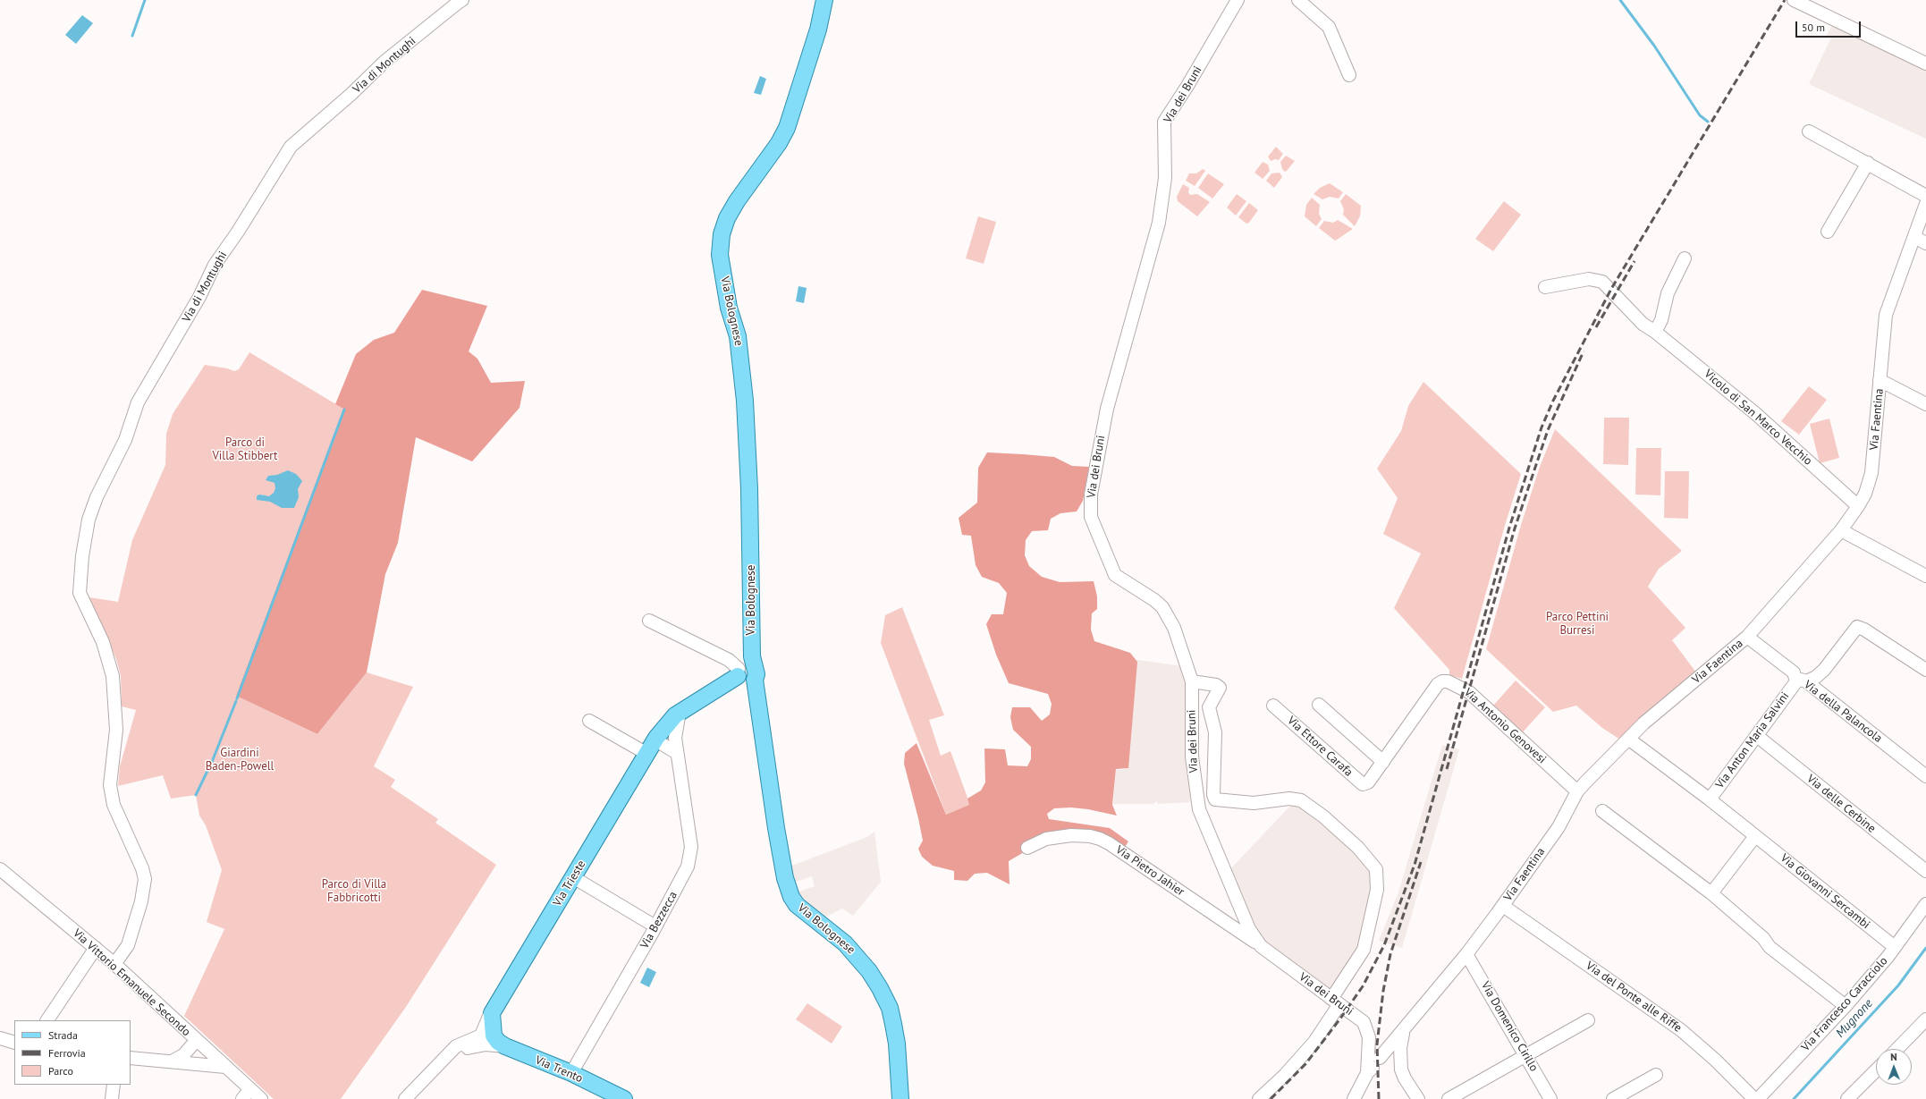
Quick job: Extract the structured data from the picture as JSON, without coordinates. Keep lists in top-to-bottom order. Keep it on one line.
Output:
{"streets":{"main road":["Via Bolognese","Via Trieste","Via Trento"],"street":["Via di Montughi","Via dei Bruni","Vicolo di San Marco Vecchio","Via Faentina","Via della Palancola","Via Antonio Genovesi","Via Anton Maria Salvini","Via Ettore Carafa","Via delle Cerbine","Via Pietro Jahier","Via Giovanni Sercambi","Via Bezzecca","Via Vittorio Emanuele Secondo","Via del Ponte alle Riffe","Via Francesco Caracciolo","Via Domenico Cirillo"]},"crossings":[["Via di Montughi","Via Vittorio Emanuele Secondo"],["Via dei Bruni","Via Faentina"],["Via dei Bruni","Via Pietro Jahier"],["Via Bolognese","Via Trieste"],["Vicolo di San Marco Vecchio","Via Faentina"],["Via Faentina","Via della Palancola"],["Via Faentina","Via Antonio Genovesi"],["Via Faentina","Via Giovanni Sercambi"],["Via Faentina","Via del Ponte alle Riffe"],["Via Faentina","Via Domenico Cirillo"],["Via della Palancola","Via Anton Maria Salvini"],["Via Antonio Genovesi","Via Ettore Carafa"],["Via Anton Maria Salvini","Via delle Cerbine"],["Via Anton Maria Salvini","Via Giovanni Sercambi"],["Via Trieste","Via Bezzecca"],["Via Trieste","Via Trento"],["Via Giovanni Sercambi","Via Francesco Caracciolo"],["Via Bezzecca","Via Trento"]],"water":["Mugnone"],"parks":["Parco di Villa Stibbert","Parco Pettini Burresi","Giardini Baden-Powell","Parco di Villa Fabbricotti"],"legend":["Strada","Ferrovia","Parco"],"scale_bar":"50 m","north":"top"}
